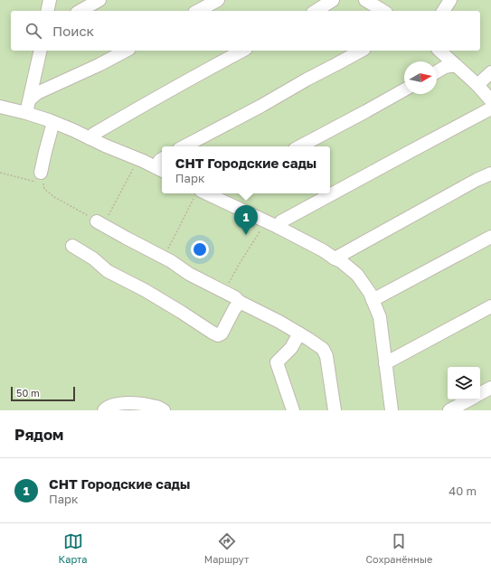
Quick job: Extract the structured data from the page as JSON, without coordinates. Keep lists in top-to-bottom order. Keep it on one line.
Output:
{"scale_bar":"50 m","north":"right","page":{"search":"Поиск","popup":["СНТ Городские сады","Парк"],"pins":"1","scale":"50 m","heading":"Рядом","list":[{"mark":"1","name":"СНТ Городские сады","note":"Парк","value":"40 m"}],"nav":["Карта","Маршрут","Сохранённые"]}}
